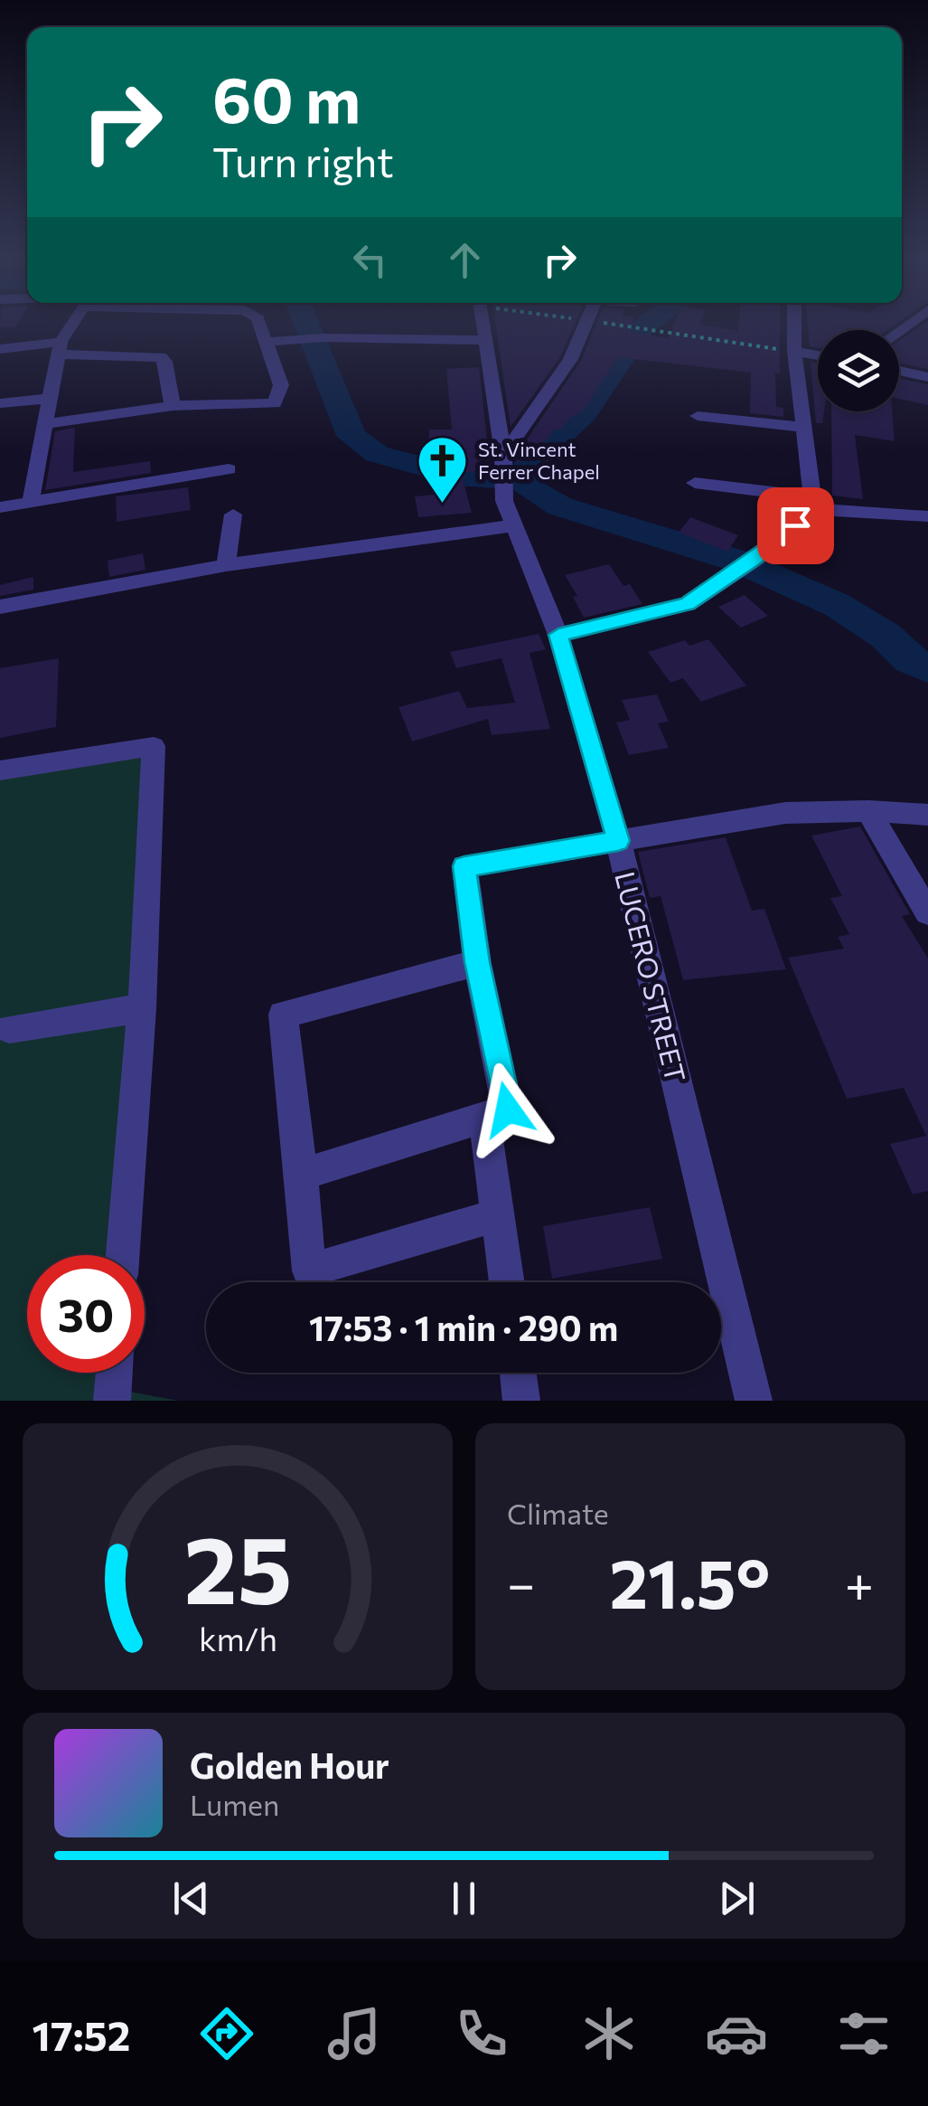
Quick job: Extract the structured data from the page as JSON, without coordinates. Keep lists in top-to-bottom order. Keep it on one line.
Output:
{"streets":{"street":["LUCERO STREET"]},"places":{"church":["St. Vincent Ferrer Chapel"]},"page":{"turn":["60 m","Turn right"],"limit":"30","trip":"17:53 · 1 min · 290 m","tile":"Climate","heat":["−","21.5°","+"],"song":["Golden Hour","Lumen"],"tabs":"17:52","gauge":["25","km/h"]}}
